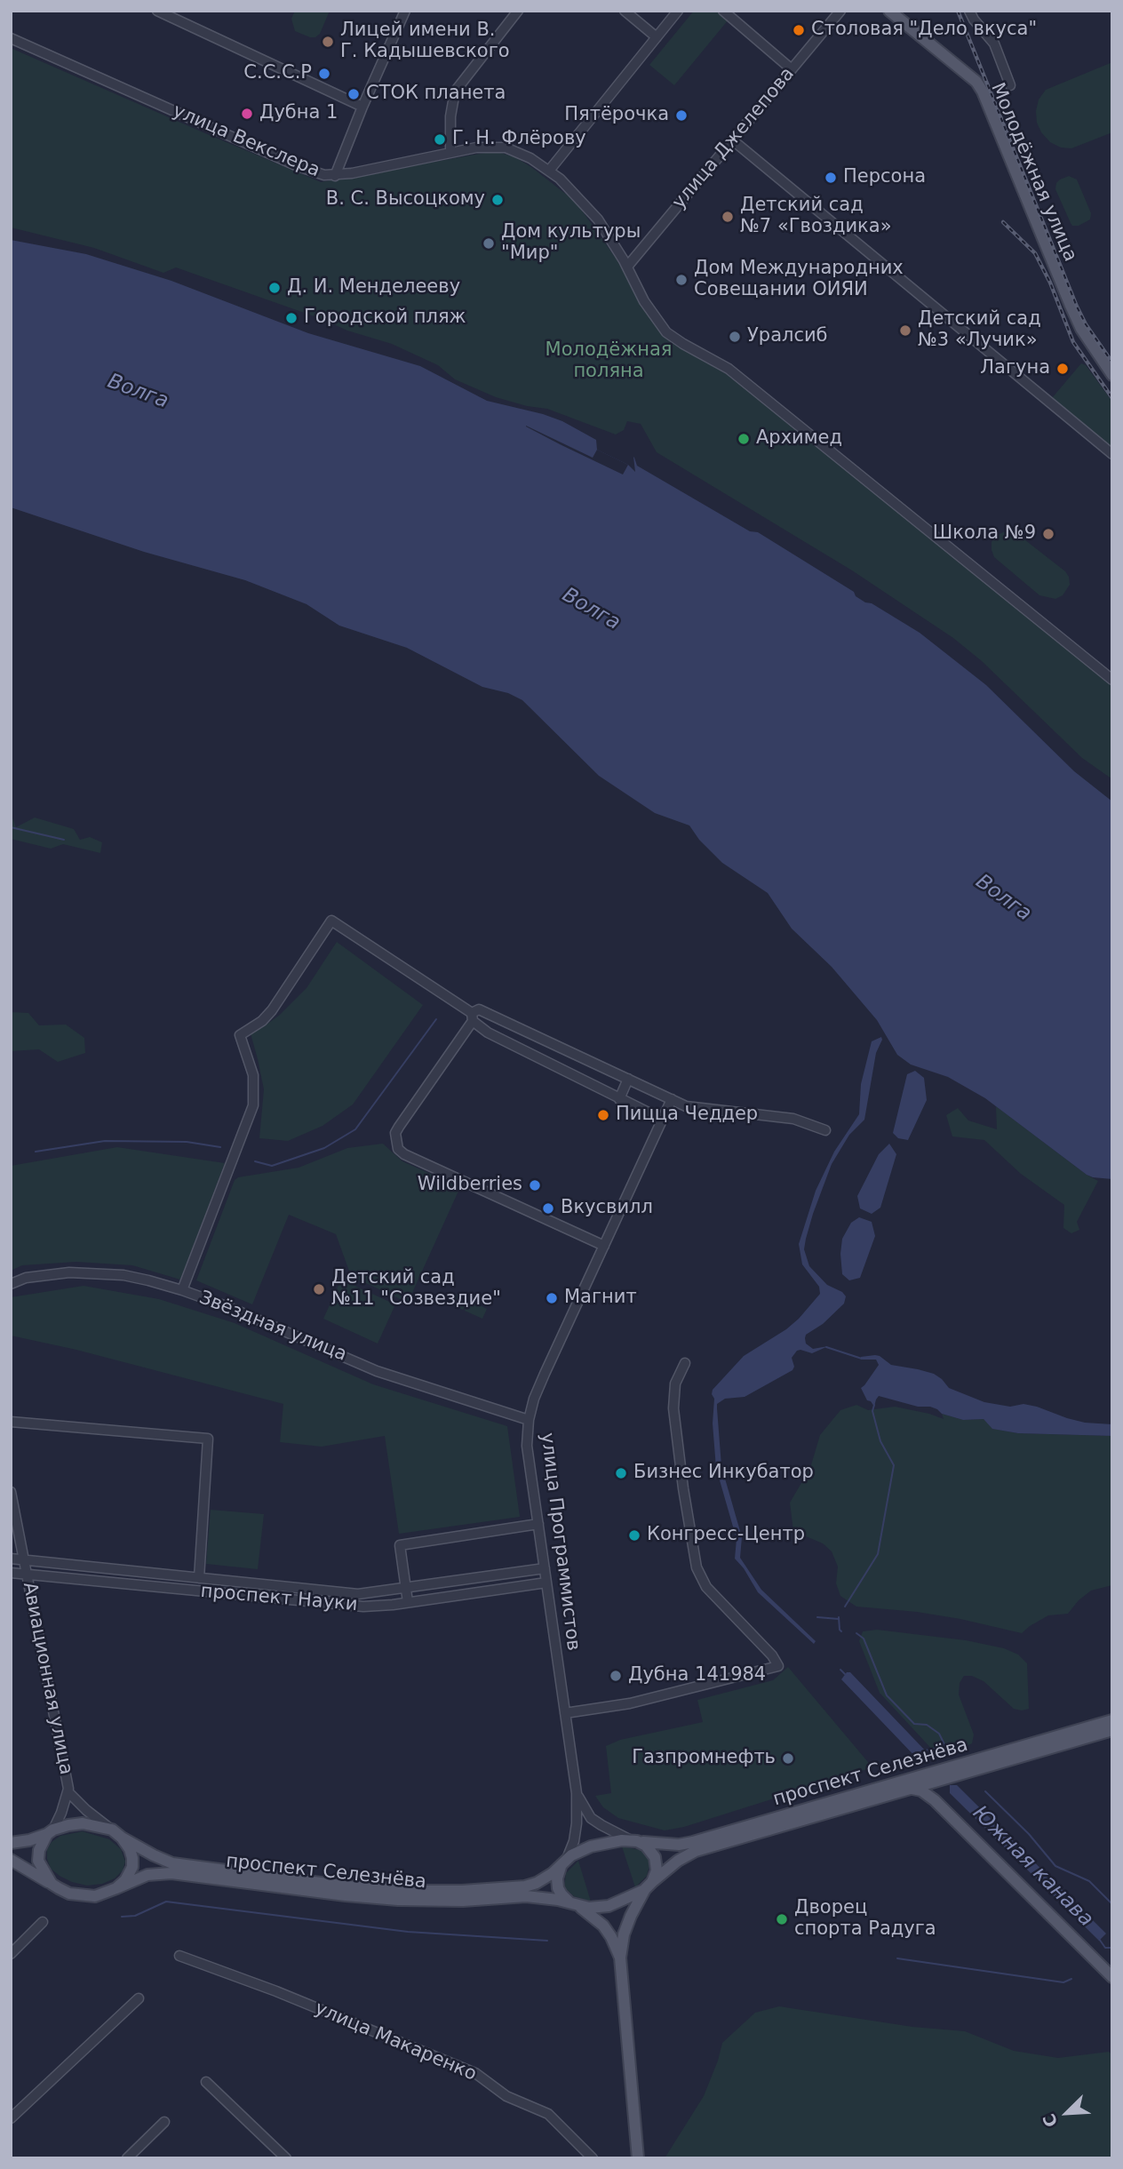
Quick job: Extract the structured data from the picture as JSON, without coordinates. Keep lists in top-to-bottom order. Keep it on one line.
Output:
{"streets":{"main road":["Молодёжная улица","проспект Селезнёва"],"street":["улица Джелепова","улица Векслера","Звёздная улица","улица Программистов","проспект Науки","Авиационная улица","улица Макаренко"]},"crossings":[["улица Джелепова","улица Векслера"],["Звёздная улица","улица Программистов"],["улица Программистов","проспект Науки"],["улица Программистов","проспект Селезнёва"],["проспект Науки","Авиационная улица"]],"water":["Волга","Южная канава"],"parks":["Молодёжная поляна"],"places":["Столовая \"Дело вкуса\"","Лицей имени В. Г. Кадышевского","С.С.С.Р","СТОК планета","Дубна 1","Пятёрочка","Г. Н. Флёрову","Персона","В. С. Высоцкому","Детский сад №7 «Гвоздика»","Дом культуры \"Мир\"","Дом Международних Совещании ОИЯИ","Д. И. Менделееву","Городской пляж","Детский сад №3 «Лучик»","Уралсиб","Лагуна","Архимед","Школа №9","Пицца Чеддер","Wildberries","Вкусвилл","Детский сад №11 \"Созвездие\"","Магнит","Бизнес Инкубатор","Конгресс-Центр","Дубна 141984","Газпромнефть","Дворец спорта Радуга"],"north":"bottom left"}
